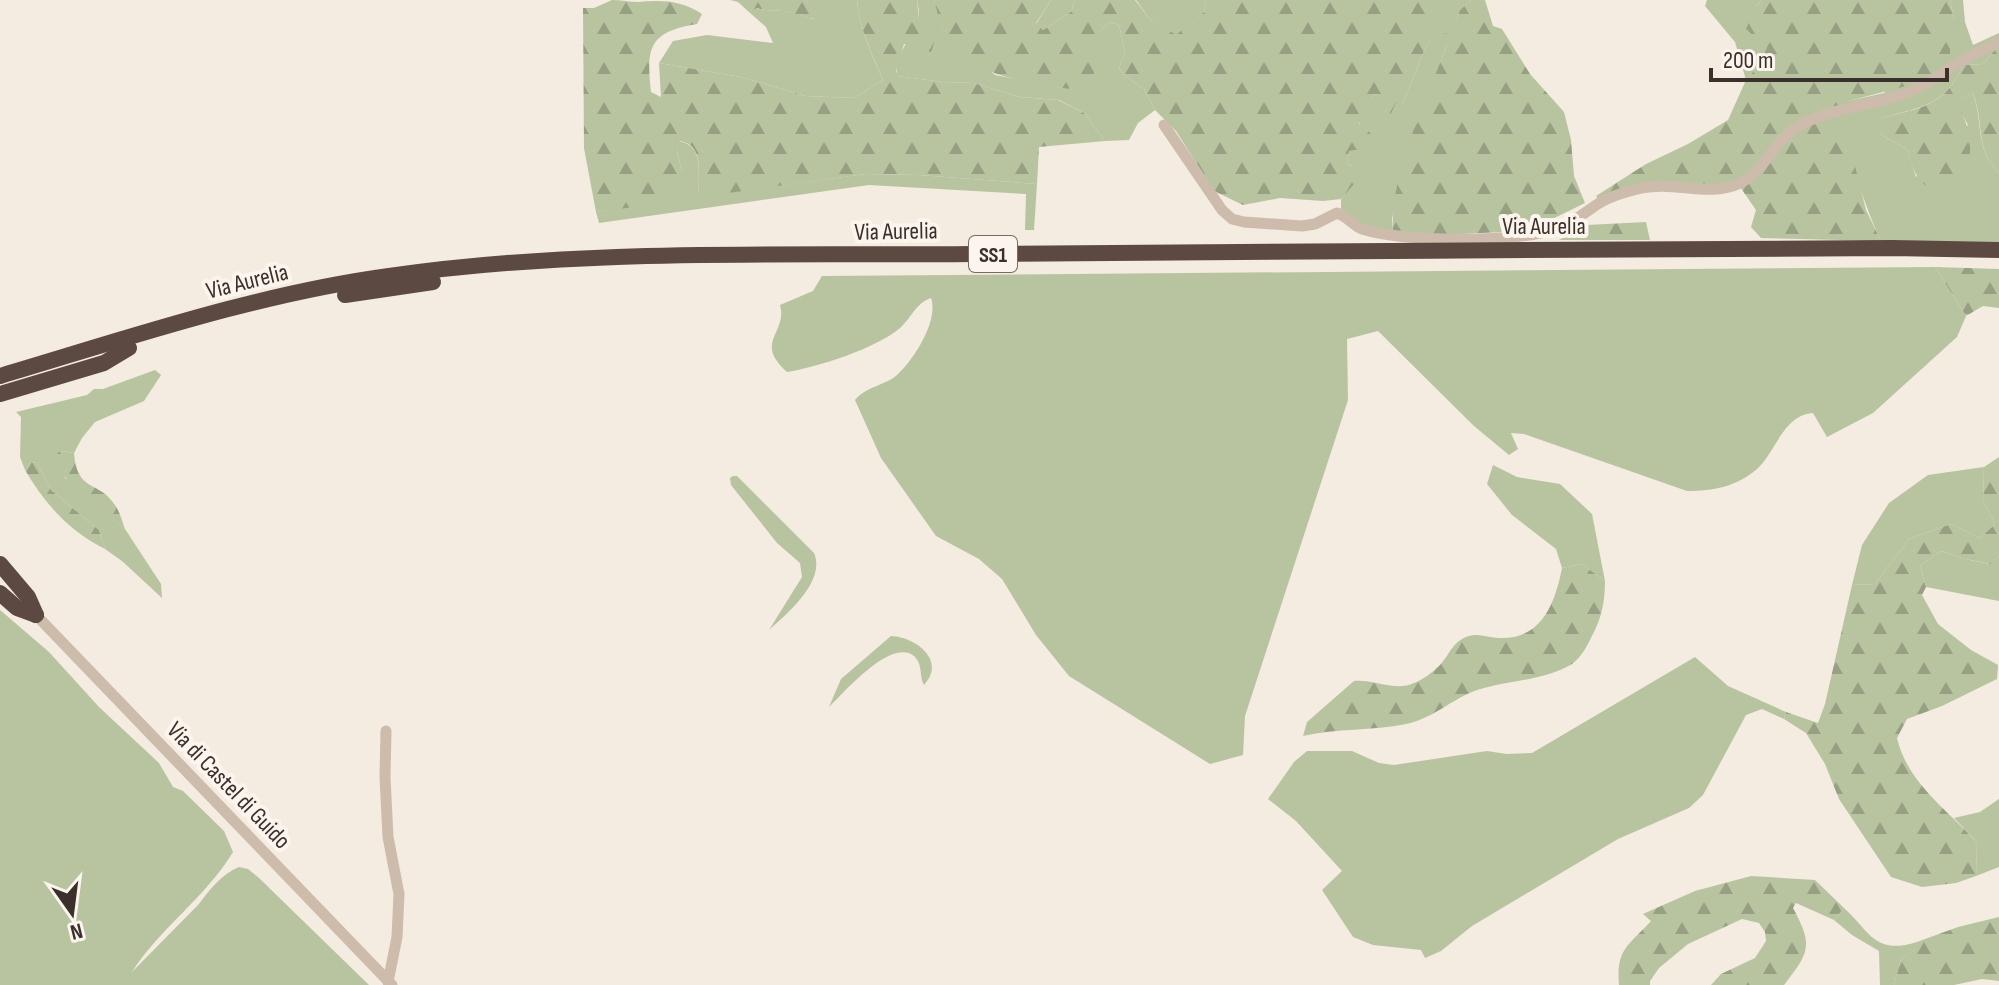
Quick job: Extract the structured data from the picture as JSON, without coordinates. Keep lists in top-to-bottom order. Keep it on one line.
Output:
{"streets":{"highway":["Via Aurelia","SS1"],"street":["Via di Castel di Guido"]},"scale_bar":"200 m","north":"bottom"}
